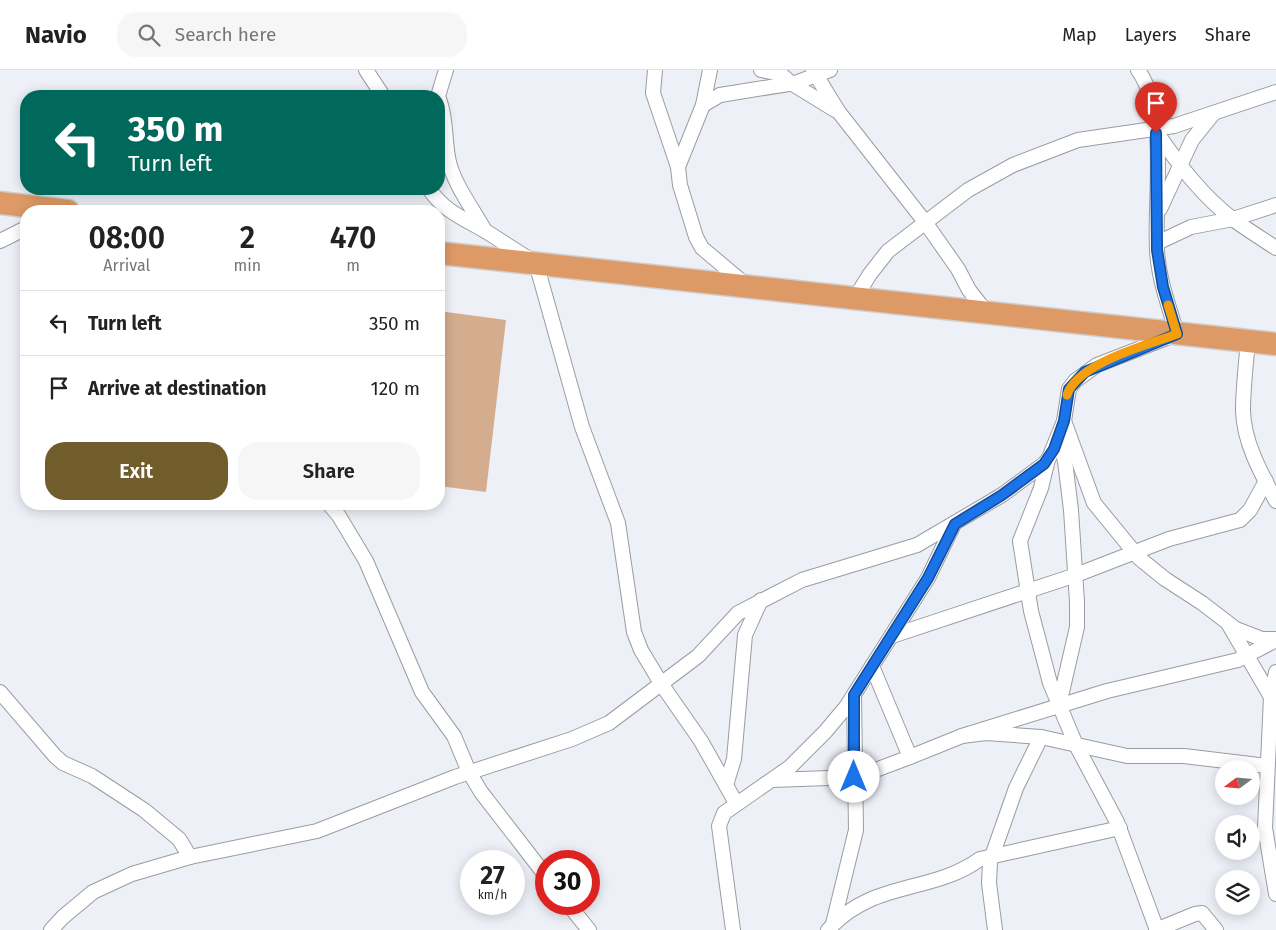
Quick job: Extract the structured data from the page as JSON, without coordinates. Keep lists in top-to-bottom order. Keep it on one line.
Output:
{"north":"left","page":{"header":"Navio","search":"Search here","nav":["Map","Layers","Share"],"turn":["350 m","Turn left"],"eta":["08:00","Arrival","2","min","470","m"],"list":[{"name":"Turn left","value":"350 m"},{"name":"Arrive at destination","value":"120 m"}],"buttons":["Exit","Share"],"speed":"27 km/h","limit":"30"}}
